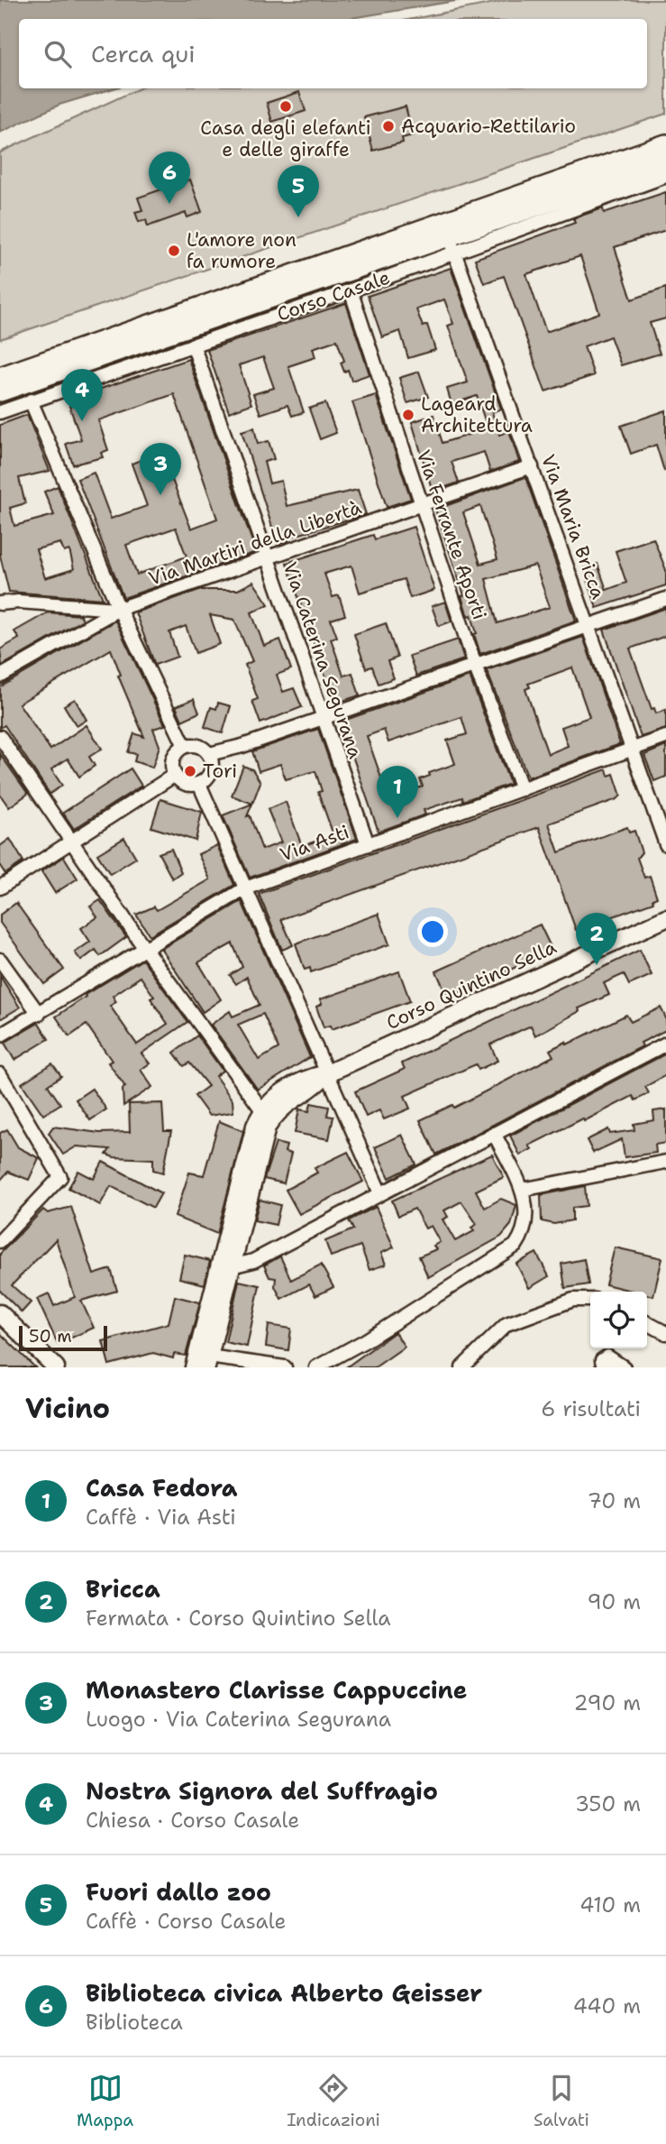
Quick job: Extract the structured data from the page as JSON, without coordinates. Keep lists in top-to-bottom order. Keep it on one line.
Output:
{"streets":{"main road":["Corso Casale"],"street":["Via Maria Bricca","Via Ferrante Aporti","Via Martiri della Libertà","Via Caterina Segurana","Via Asti","Corso Quintino Sella"]},"crossings":[["Corso Casale","Via Maria Bricca"],["Corso Casale","Via Ferrante Aporti"],["Corso Casale","Via Caterina Segurana"],["Via Maria Bricca","Via Martiri della Libertà"],["Via Maria Bricca","Via Asti"],["Via Ferrante Aporti","Via Martiri della Libertà"],["Via Ferrante Aporti","Via Asti"],["Via Martiri della Libertà","Via Caterina Segurana"],["Via Caterina Segurana","Via Asti"]],"places":["Casa degli elefanti e delle giraffe","Acquario-Rettilario","L'amore non fa rumore","Lageard Architettura","Tori"],"scale_bar":"50 m","page":{"search":"Cerca qui","pins":["6","5","4","3","1","2"],"scale":"50 m","heading":["Vicino","6 risultati"],"list":[{"mark":"1","name":"Casa Fedora","note":"Caffè · Via Asti","value":"70 m"},{"mark":"2","name":"Bricca","note":"Fermata · Corso Quintino Sella","value":"90 m"},{"mark":"3","name":"Monastero Clarisse Cappuccine","note":"Luogo · Via Caterina Segurana","value":"290 m"},{"mark":"4","name":"Nostra Signora del Suffragio","note":"Chiesa · Corso Casale","value":"350 m"},{"mark":"5","name":"Fuori dallo zoo","note":"Caffè · Corso Casale","value":"410 m"},{"mark":"6","name":"Biblioteca civica Alberto Geisser","note":"Biblioteca","value":"440 m"}],"nav":["Mappa","Indicazioni","Salvati"]}}
